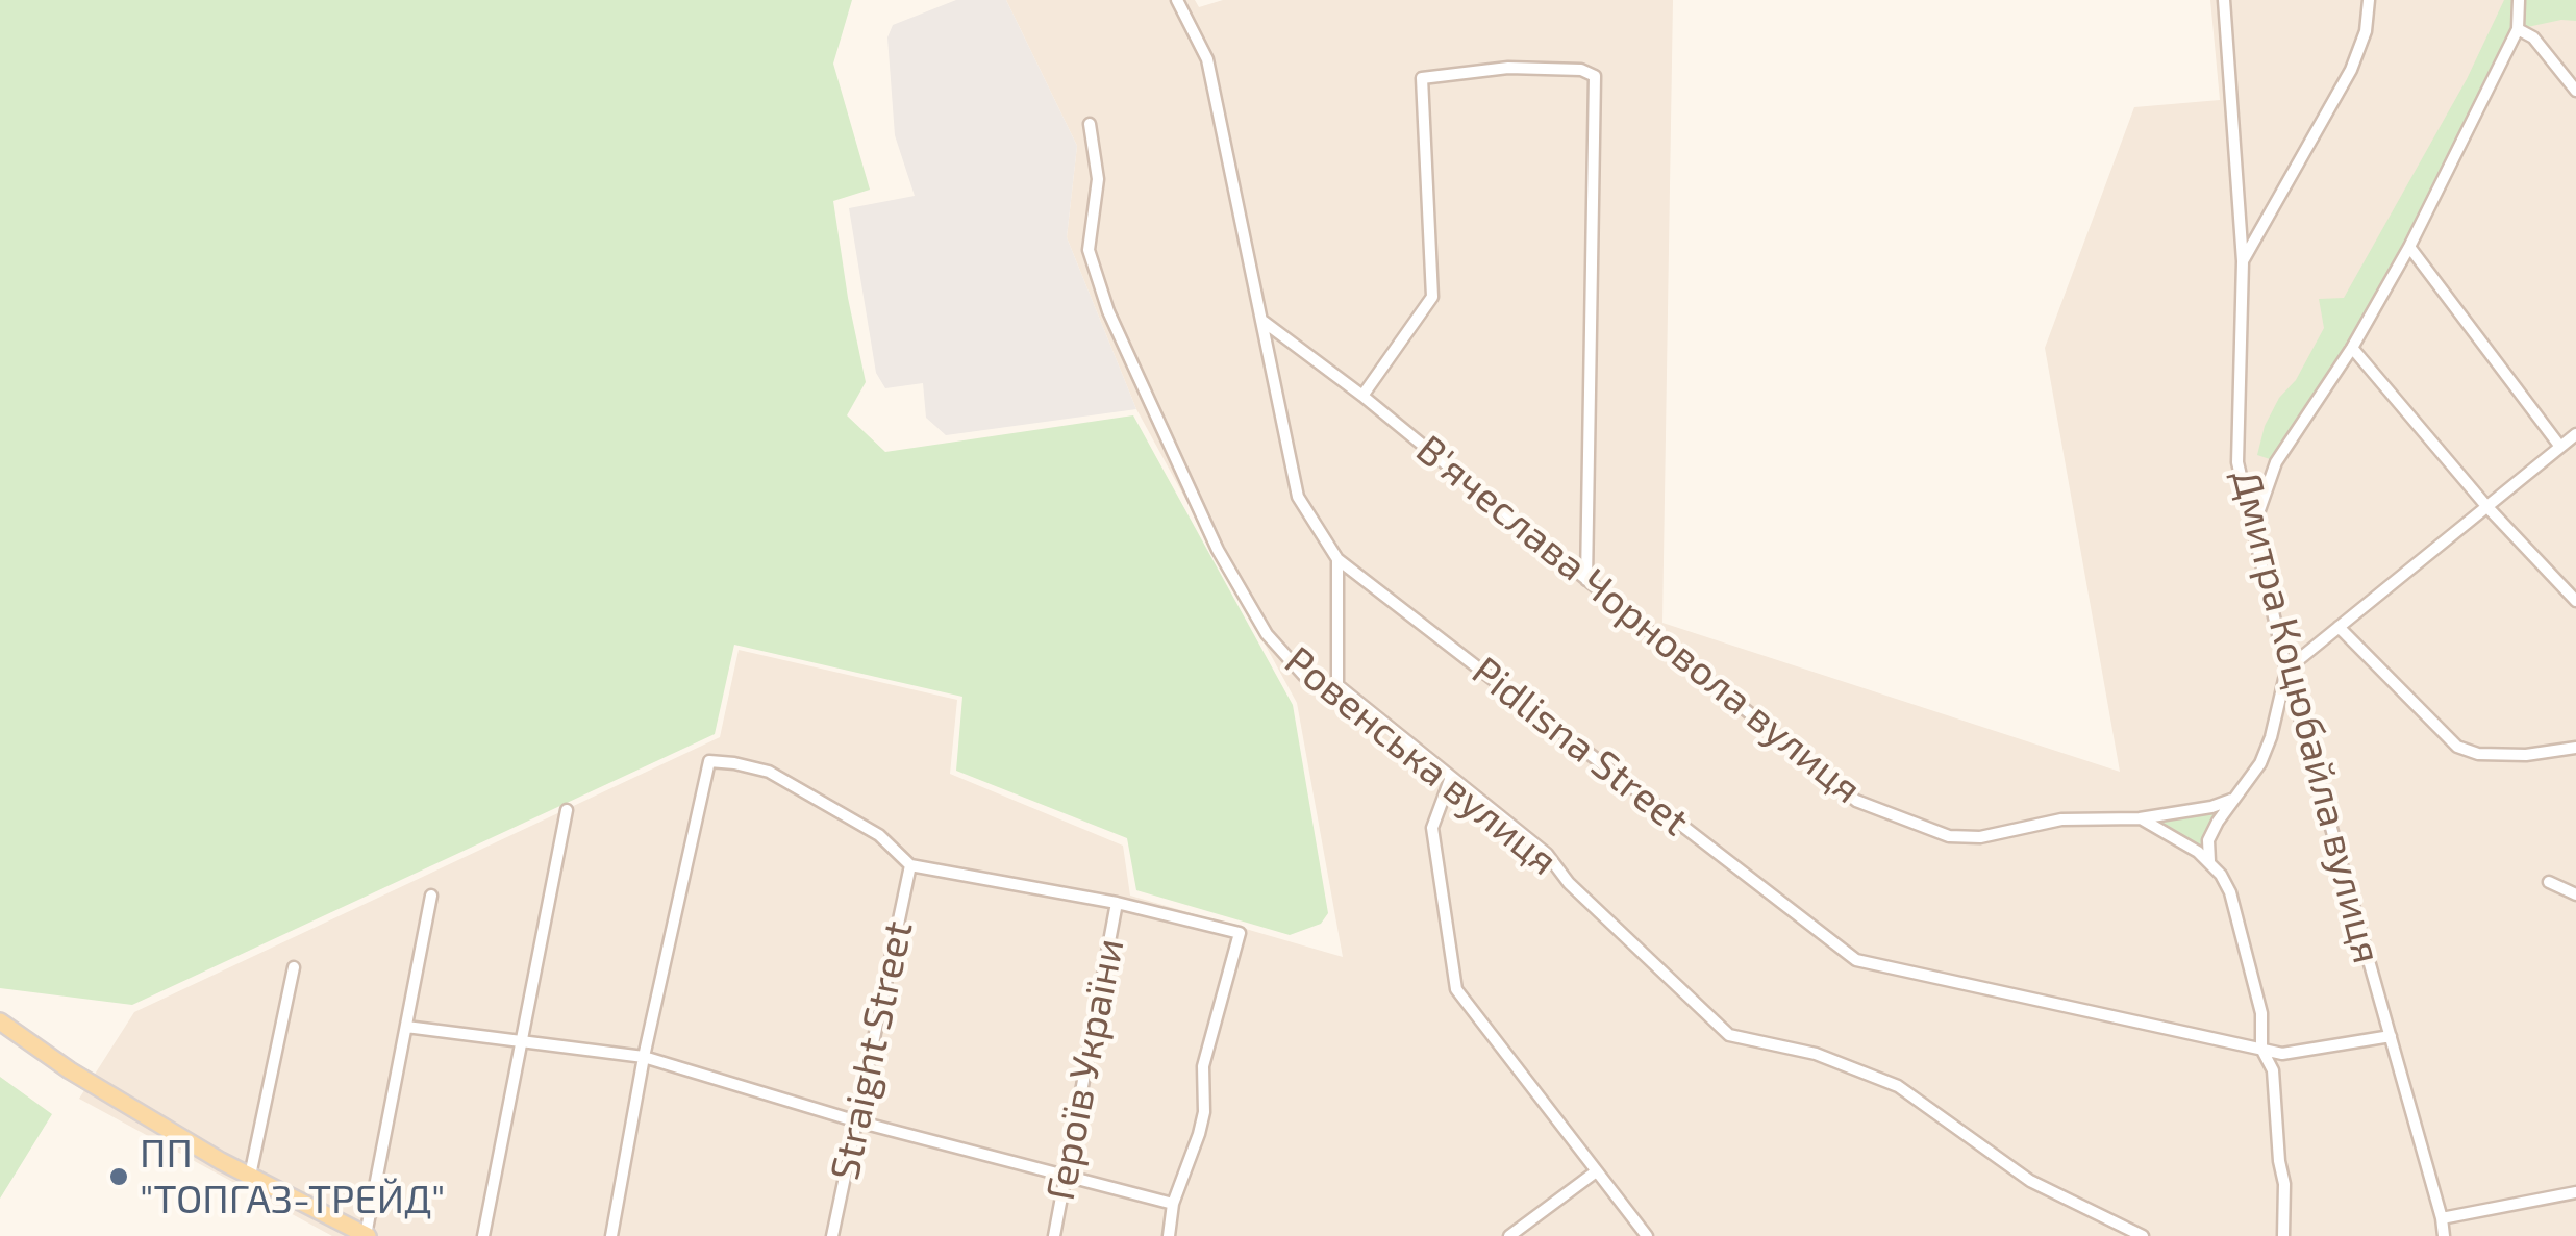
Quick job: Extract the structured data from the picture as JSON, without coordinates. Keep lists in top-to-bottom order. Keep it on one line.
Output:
{"streets":{"street":["В'ячеслава Чорновола вулиця","Дмитра Коцюбайла вулиця","Pidlisna Street","Ровенська вулиця","Straight Street","Героїв України"]},"crossings":[["В'ячеслава Чорновола вулиця","Pidlisna Street"],["Дмитра Коцюбайла вулиця","Pidlisna Street"]],"places":["ПП \"ТОПГАЗ-ТРЕЙД\""]}
